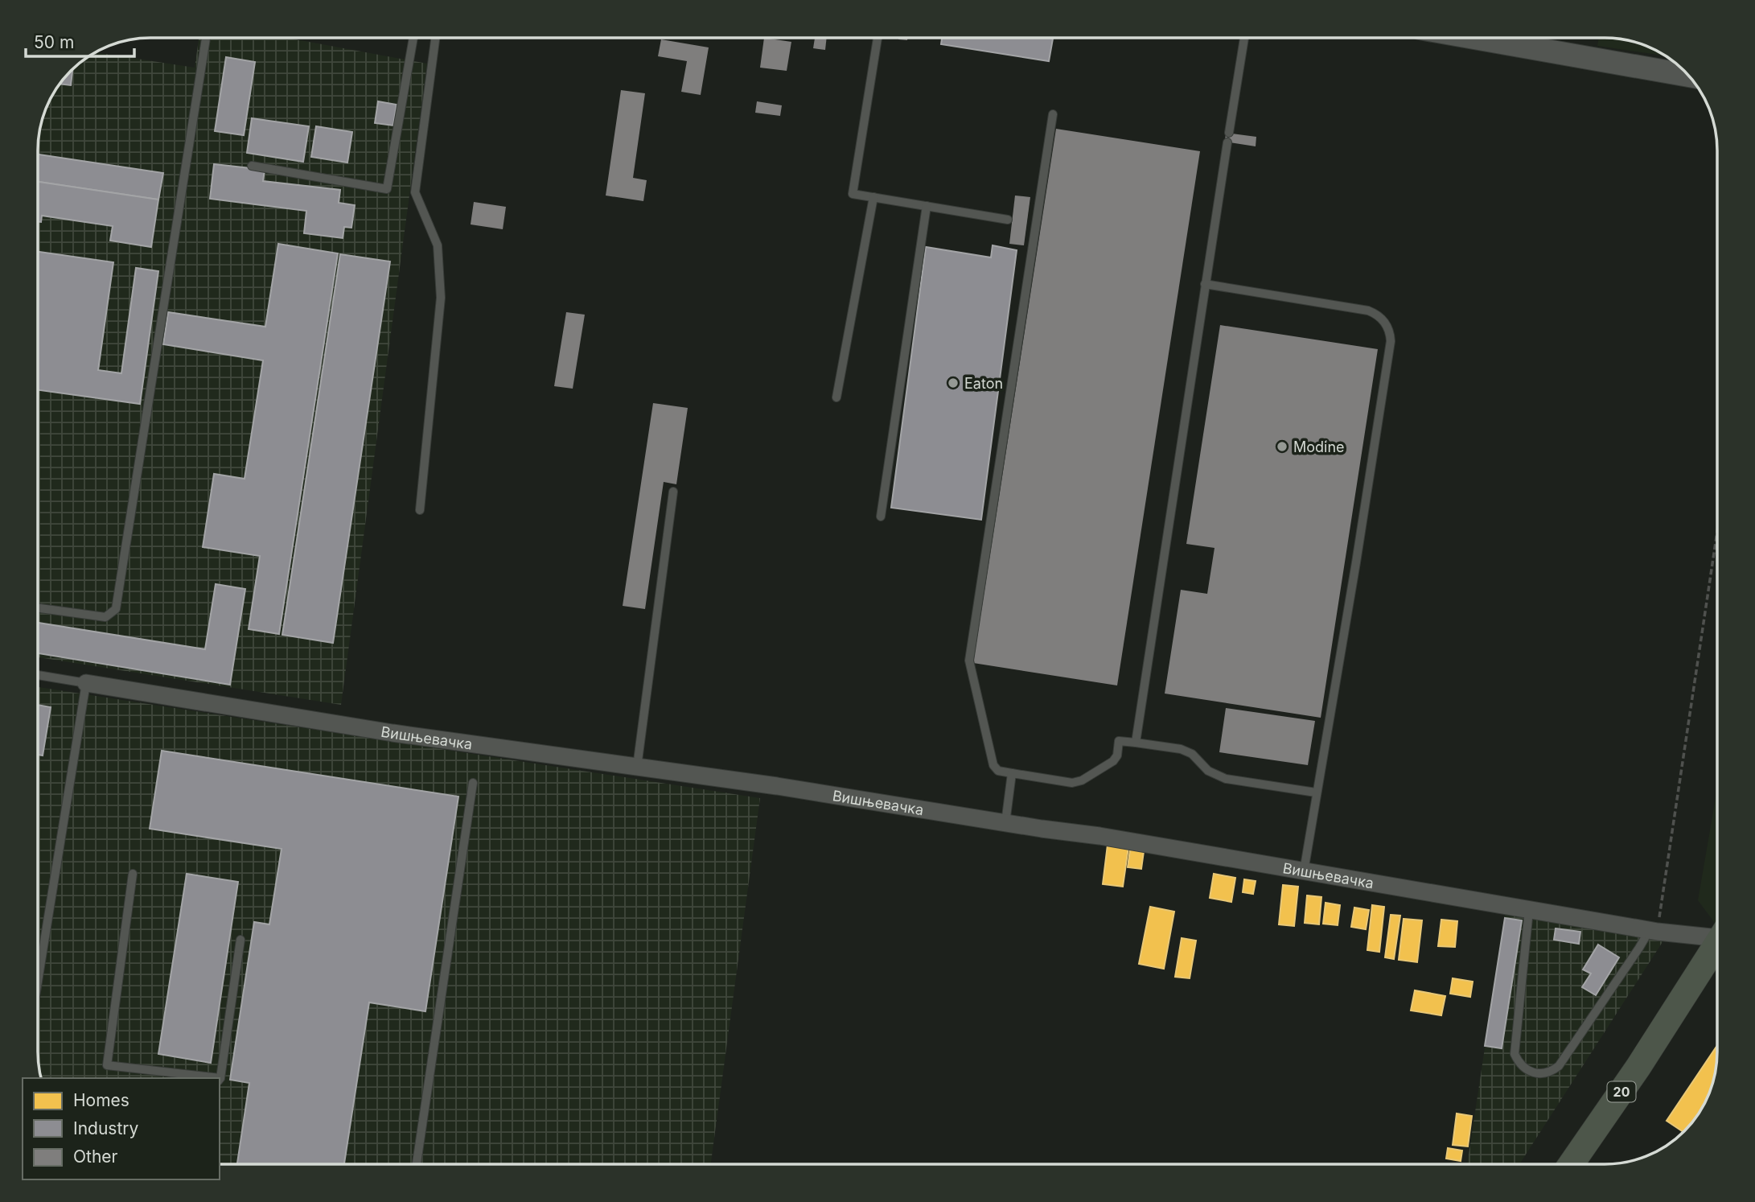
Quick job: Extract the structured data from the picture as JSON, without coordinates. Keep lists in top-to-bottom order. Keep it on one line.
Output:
{"streets":{"main road":["20"],"street":["Вишњевачка"]},"places":["Eaton","Modine"],"legend":["Homes","Industry","Other"],"scale_bar":"50 m"}
